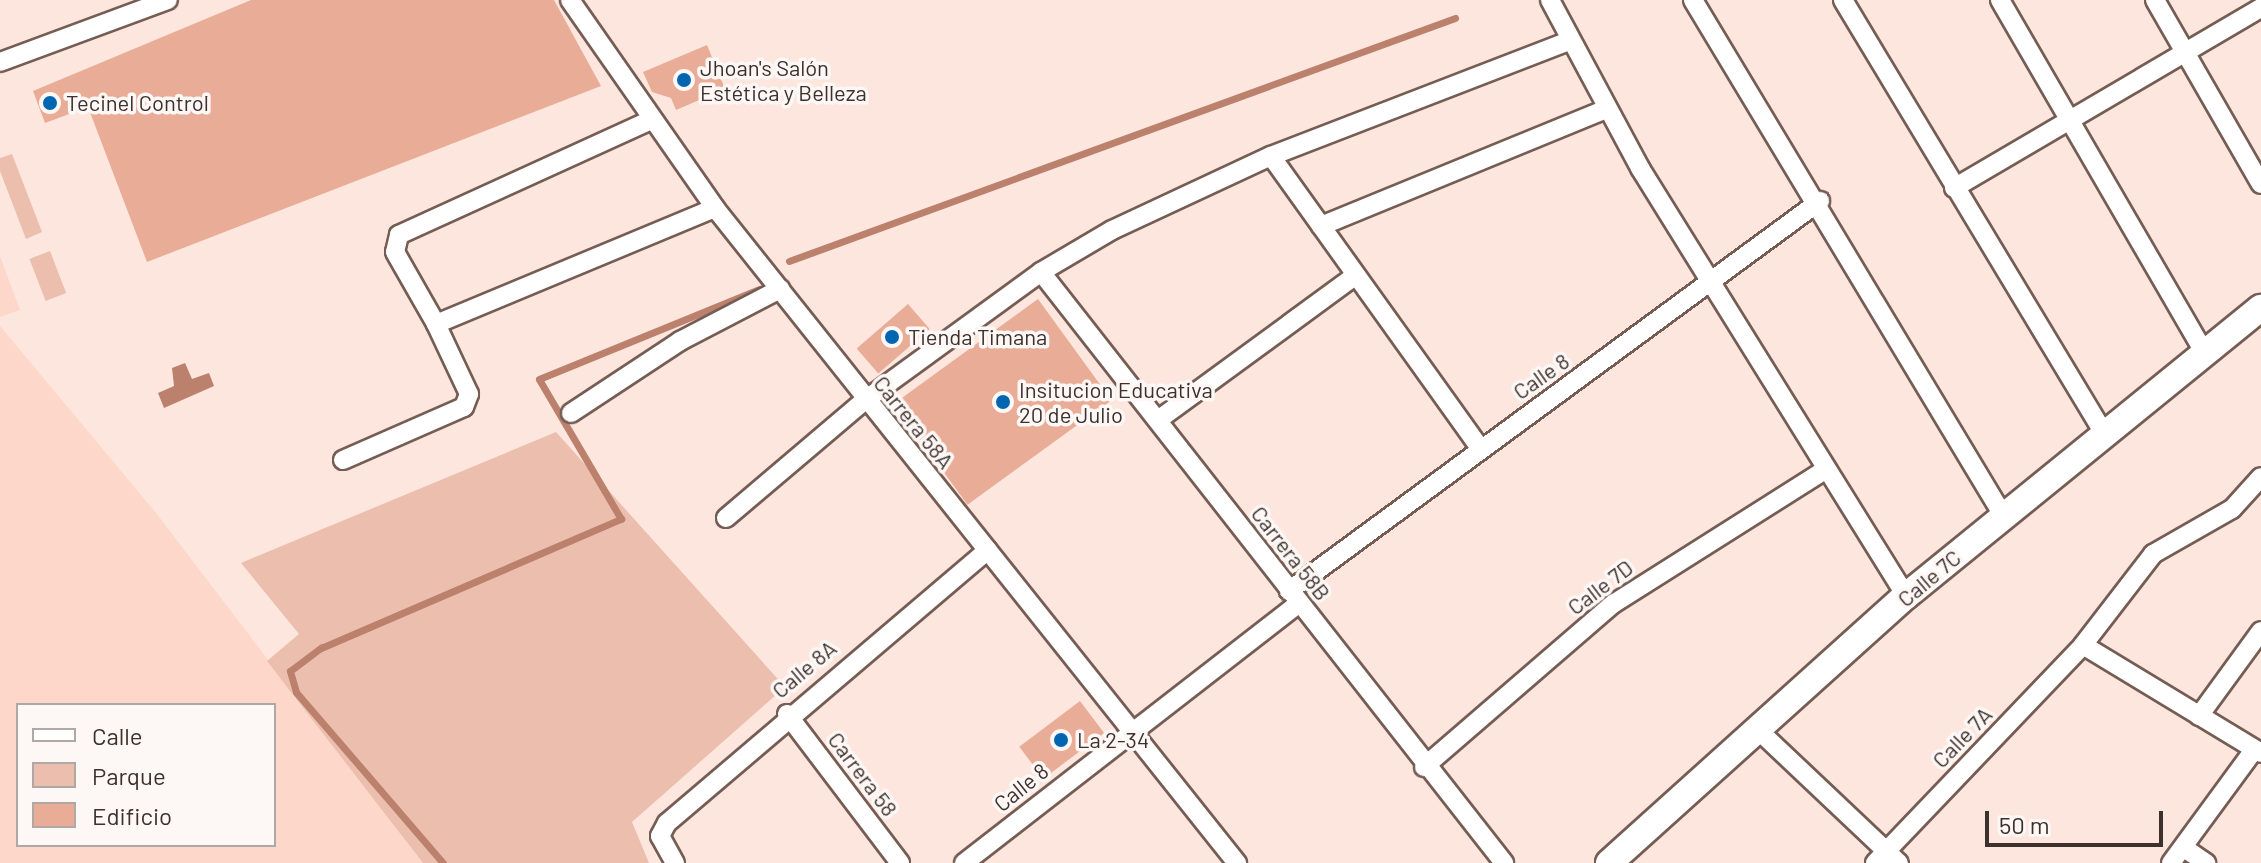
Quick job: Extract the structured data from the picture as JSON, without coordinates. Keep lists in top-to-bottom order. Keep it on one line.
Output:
{"streets":{"street":["Calle 8","Carrera 58A","Carrera 58B","Calle 7C","Calle 7D","Calle 8A","Calle 7A","Carrera 58"]},"crossings":[["Calle 8","Carrera 58A"],["Calle 8","Carrera 58B"],["Carrera 58A","Calle 8A"],["Carrera 58B","Calle 7D"],["Calle 8A","Carrera 58"]],"places":["Jhoan's Salón Estética y Belleza","Tecinel Control","Tienda Timana","Insitucion Educativa 20 de Julio","La 2-34"],"legend":["Calle","Parque","Edificio"],"scale_bar":"50 m"}
